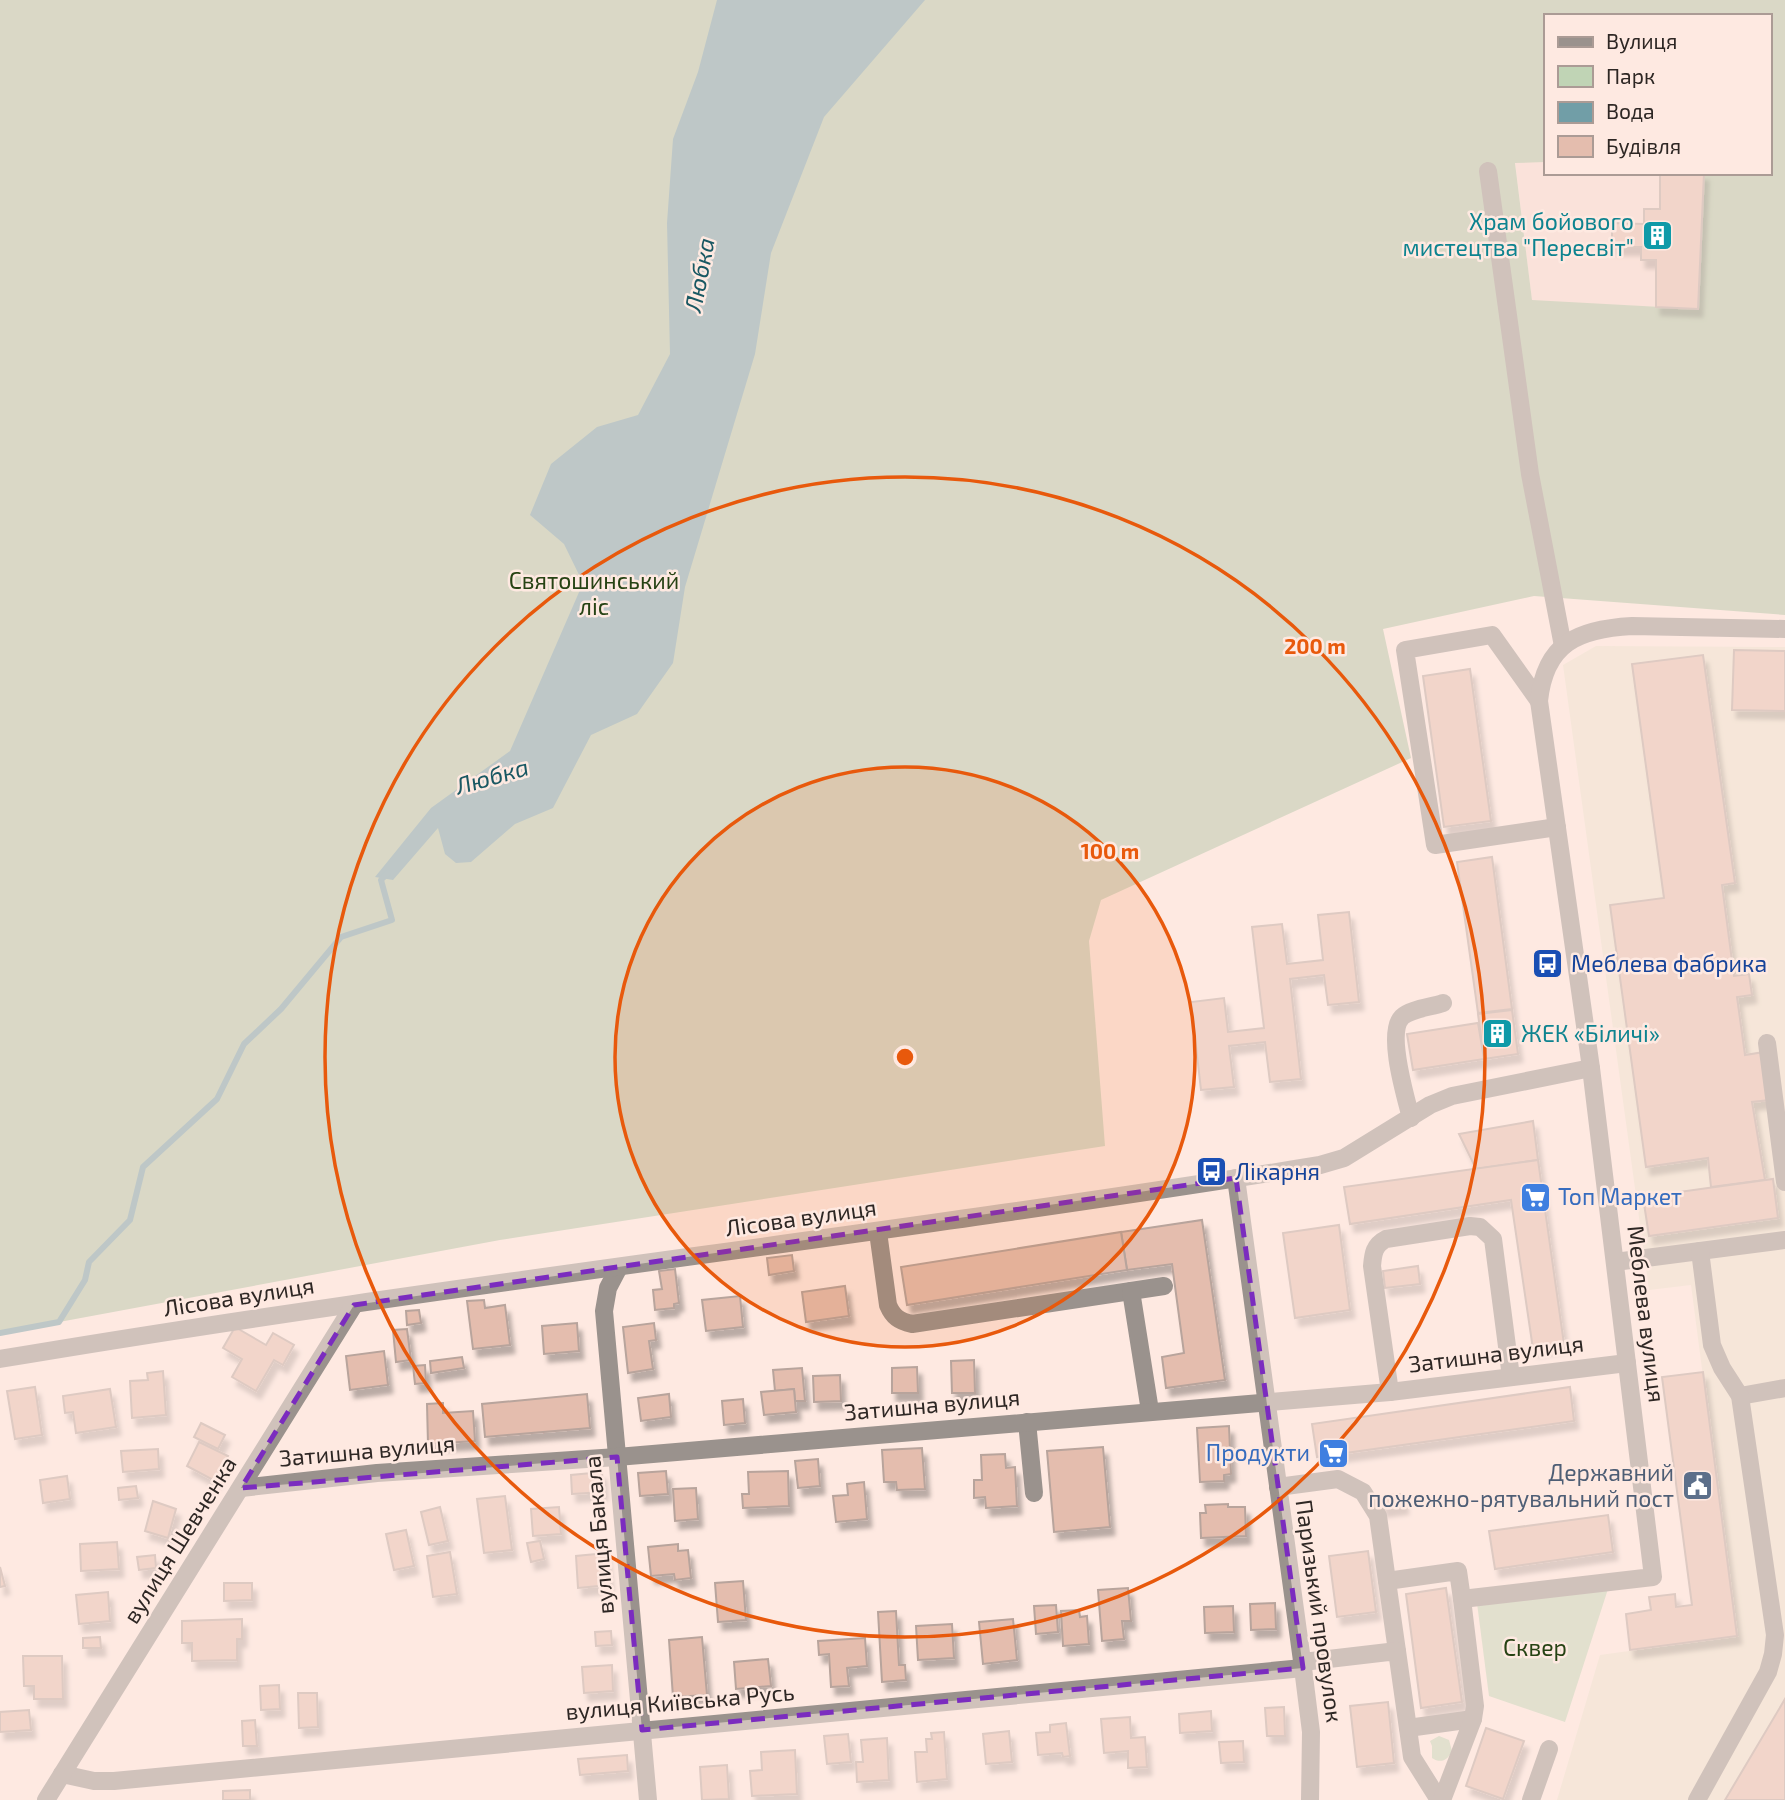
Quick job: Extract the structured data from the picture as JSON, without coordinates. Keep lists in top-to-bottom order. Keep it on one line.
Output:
{"streets":{"street":["Лісова вулиця","Меблева вулиця","Затишна вулиця","вулиця Бакала","вулиця Шевченка","Паризький провулок","вулиця Київська Русь"]},"crossings":[["Лісова вулиця","Меблева вулиця"],["Лісова вулиця","вулиця Бакала"],["Лісова вулиця","вулиця Шевченка"],["Лісова вулиця","Паризький провулок"],["Меблева вулиця","Затишна вулиця"],["Затишна вулиця","вулиця Бакала"],["Затишна вулиця","вулиця Шевченка"],["Затишна вулиця","Паризький провулок"],["вулиця Бакала","вулиця Київська Русь"],["вулиця Шевченка","вулиця Київська Русь"],["Паризький провулок","вулиця Київська Русь"]],"water":["Любка"],"parks":["Святошинський ліс","Сквер"],"places":{"building":["Храм бойового мистецтва \"Пересвіт\"","ЖЕК «Біличі»"],"bus stop":["Меблева фабрика","Лікарня"],"supermarket":["Топ Маркет","Продукти"],"public building":["Державний пожежно-рятувальний пост"]},"legend":["Вулиця","Парк","Вода","Будівля"],"rings":["200 m","100 m"]}
